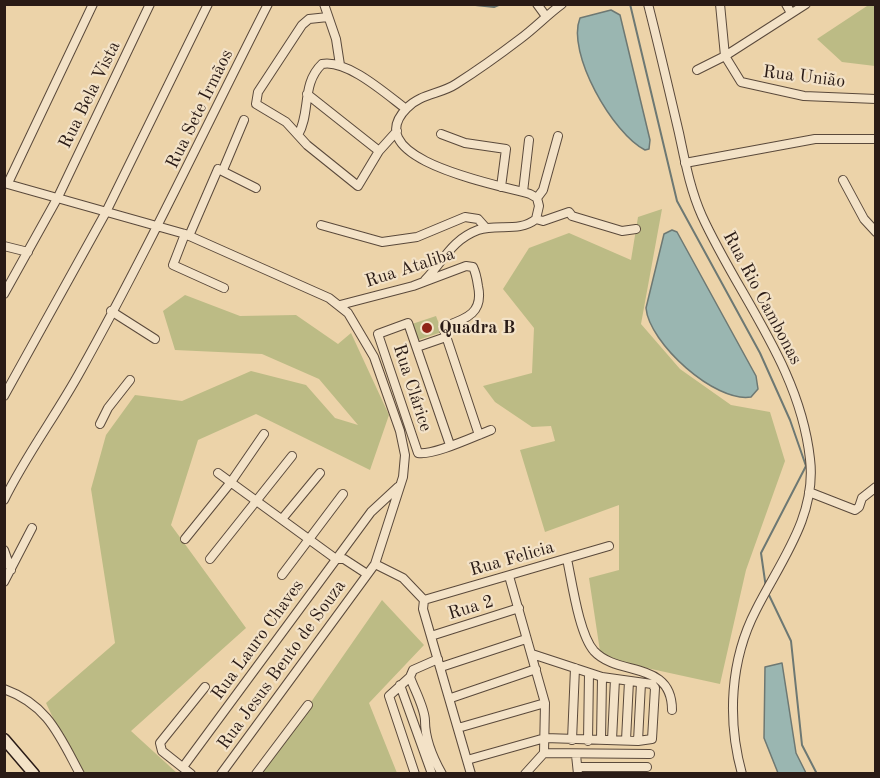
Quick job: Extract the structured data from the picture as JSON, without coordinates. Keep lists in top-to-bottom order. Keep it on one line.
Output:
{"streets":{"street":["Rua União","Rua Bela Vista","Rua Sete Irmãos","Rua Ataliba","Rua Rio Cambonas","Rua Clárice","Rua Felicia","Rua 2","Rua Lauro Chaves","Rua Jesus Bento de Souza"]},"places":["Quadra B"]}
